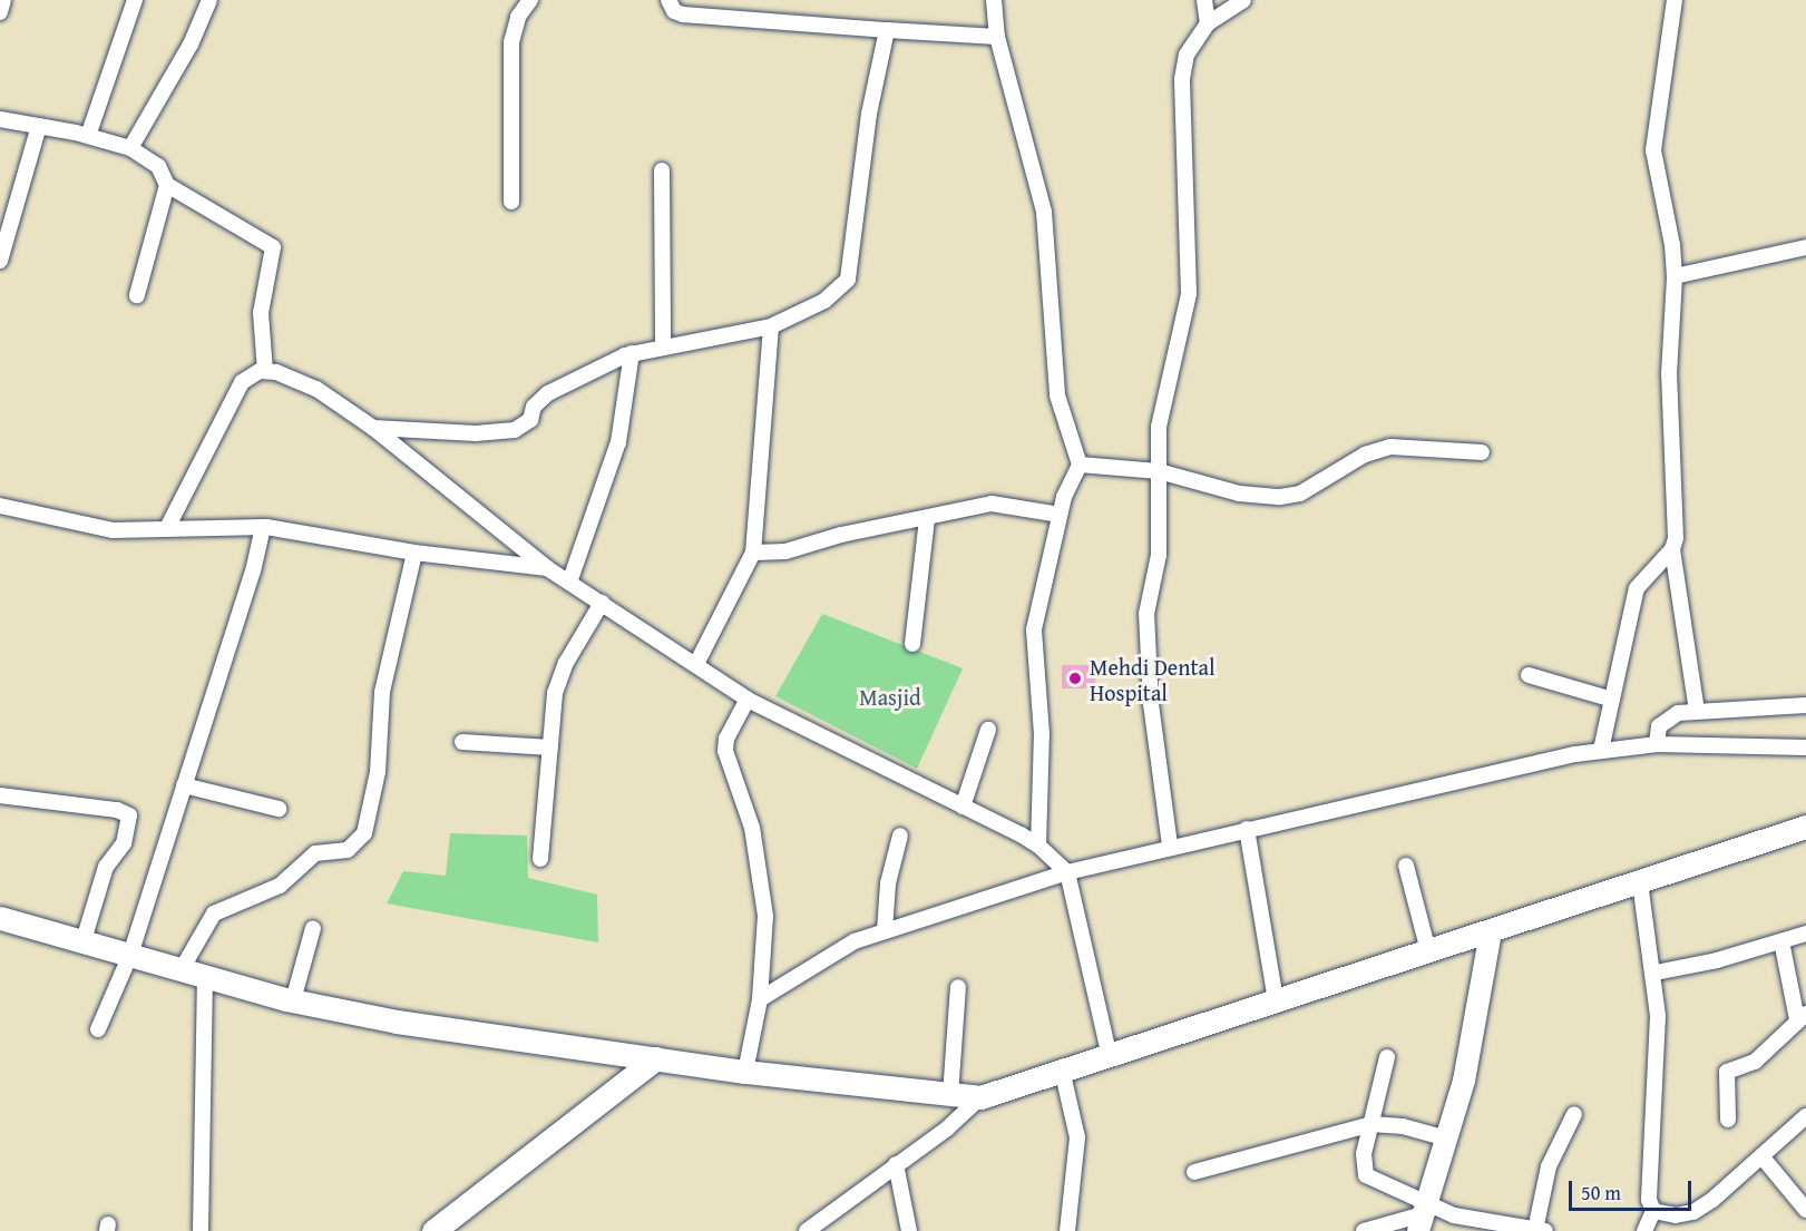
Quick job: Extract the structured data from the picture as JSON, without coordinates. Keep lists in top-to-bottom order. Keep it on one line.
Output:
{"parks":["Masjid"],"places":["Mehdi Dental Hospital"],"scale_bar":"50 m"}
